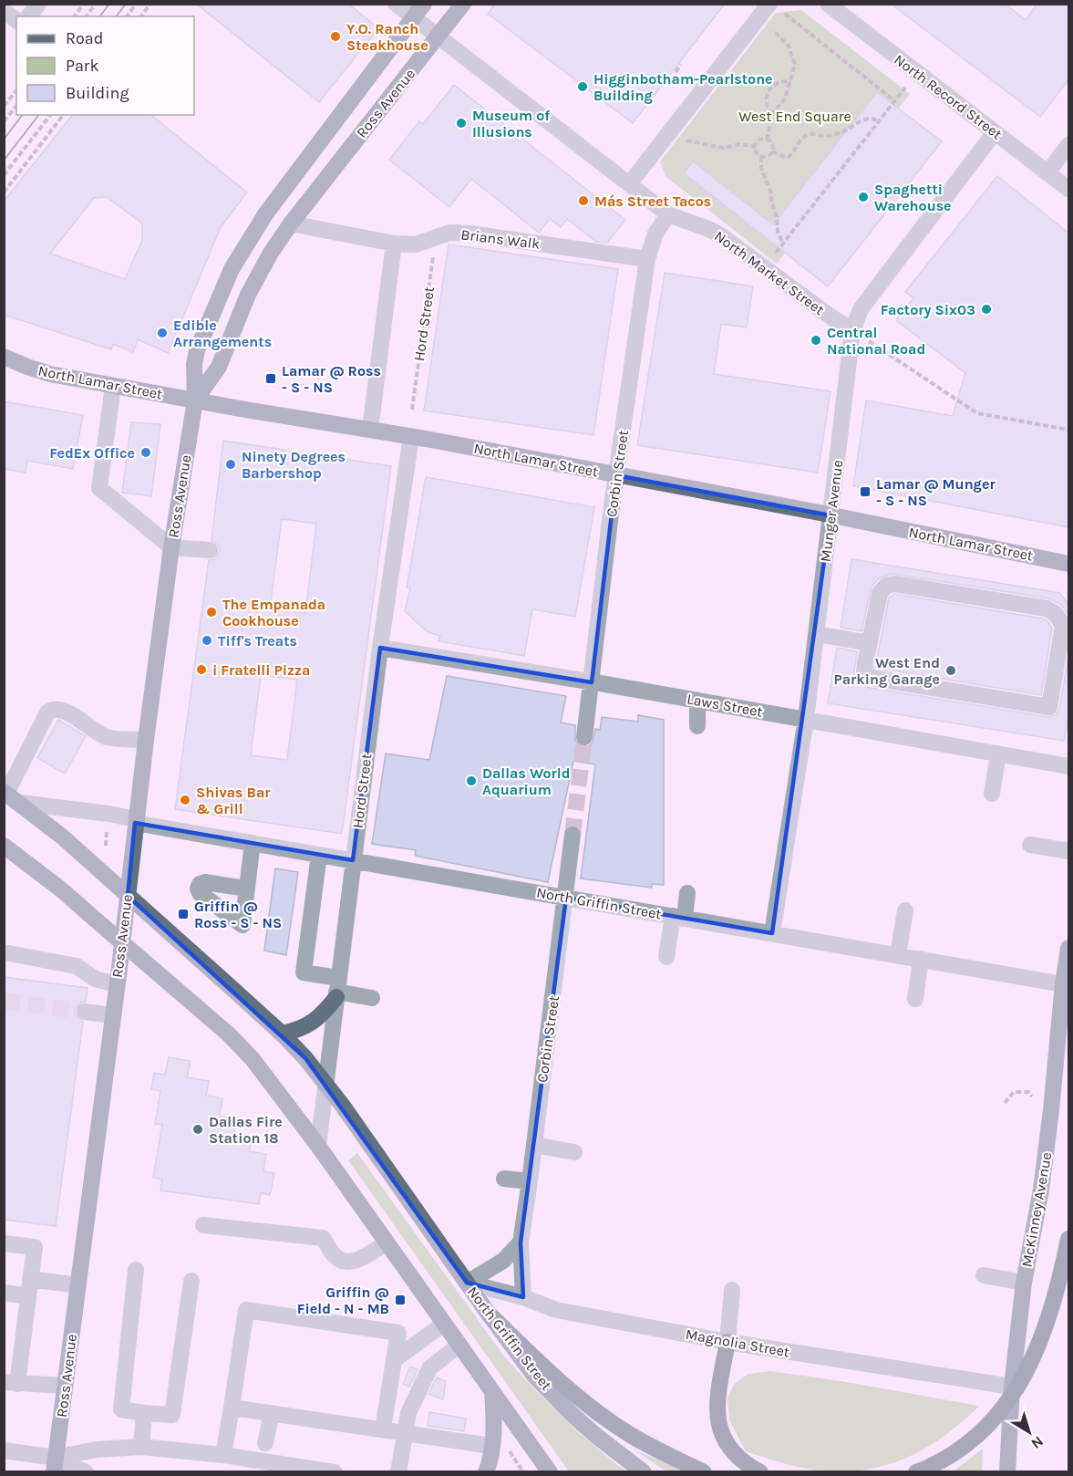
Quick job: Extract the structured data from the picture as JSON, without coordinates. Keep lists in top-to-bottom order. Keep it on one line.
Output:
{"streets":{"main road":["Ross Avenue","North Lamar Street","North Griffin Street","McKinney Avenue"],"street":["North Record Street","Brians Walk","North Market Street","Hord Street","Corbin Street","Munger Avenue","Laws Street","Magnolia Street"]},"crossings":[["North Record Street","Munger Avenue"],["Ross Avenue","Brians Walk"],["Ross Avenue","North Market Street"],["Ross Avenue","North Lamar Street"],["Ross Avenue","North Griffin Street"],["Brians Walk","Hord Street"],["Brians Walk","Corbin Street"],["North Market Street","Corbin Street"],["North Market Street","Munger Avenue"],["Hord Street","North Lamar Street"],["Hord Street","Laws Street"],["Hord Street","North Griffin Street"],["North Lamar Street","Corbin Street"],["North Lamar Street","Munger Avenue"],["Corbin Street","Laws Street"],["Corbin Street","North Griffin Street"],["Corbin Street","Magnolia Street"],["Munger Avenue","Laws Street"],["Munger Avenue","North Griffin Street"],["North Griffin Street","McKinney Avenue"],["North Griffin Street","Magnolia Street"],["McKinney Avenue","Magnolia Street"]],"parks":["West End Square"],"places":{"other":["Y.O. Ranch Steakhouse","Higginbotham-Pearlstone Building","Museum of Illusions","Spaghetti Warehouse","Más Street Tacos","Factory Six03","Edible Arrangements","Central National Road","FedEx Office","Ninety Degrees Barbershop","The Empanada Cookhouse","Tiff's Treats","i Fratelli Pizza","West End Parking Garage","Dallas World Aquarium","Shivas Bar & Grill","Dallas Fire Station 18"],"transit":["Lamar @ Ross - S - NS","Lamar @ Munger - S - NS","Griffin @ Ross - S - NS","Griffin @ Field - N - MB"]},"legend":["Road","Park","Building"],"north":"bottom right"}
